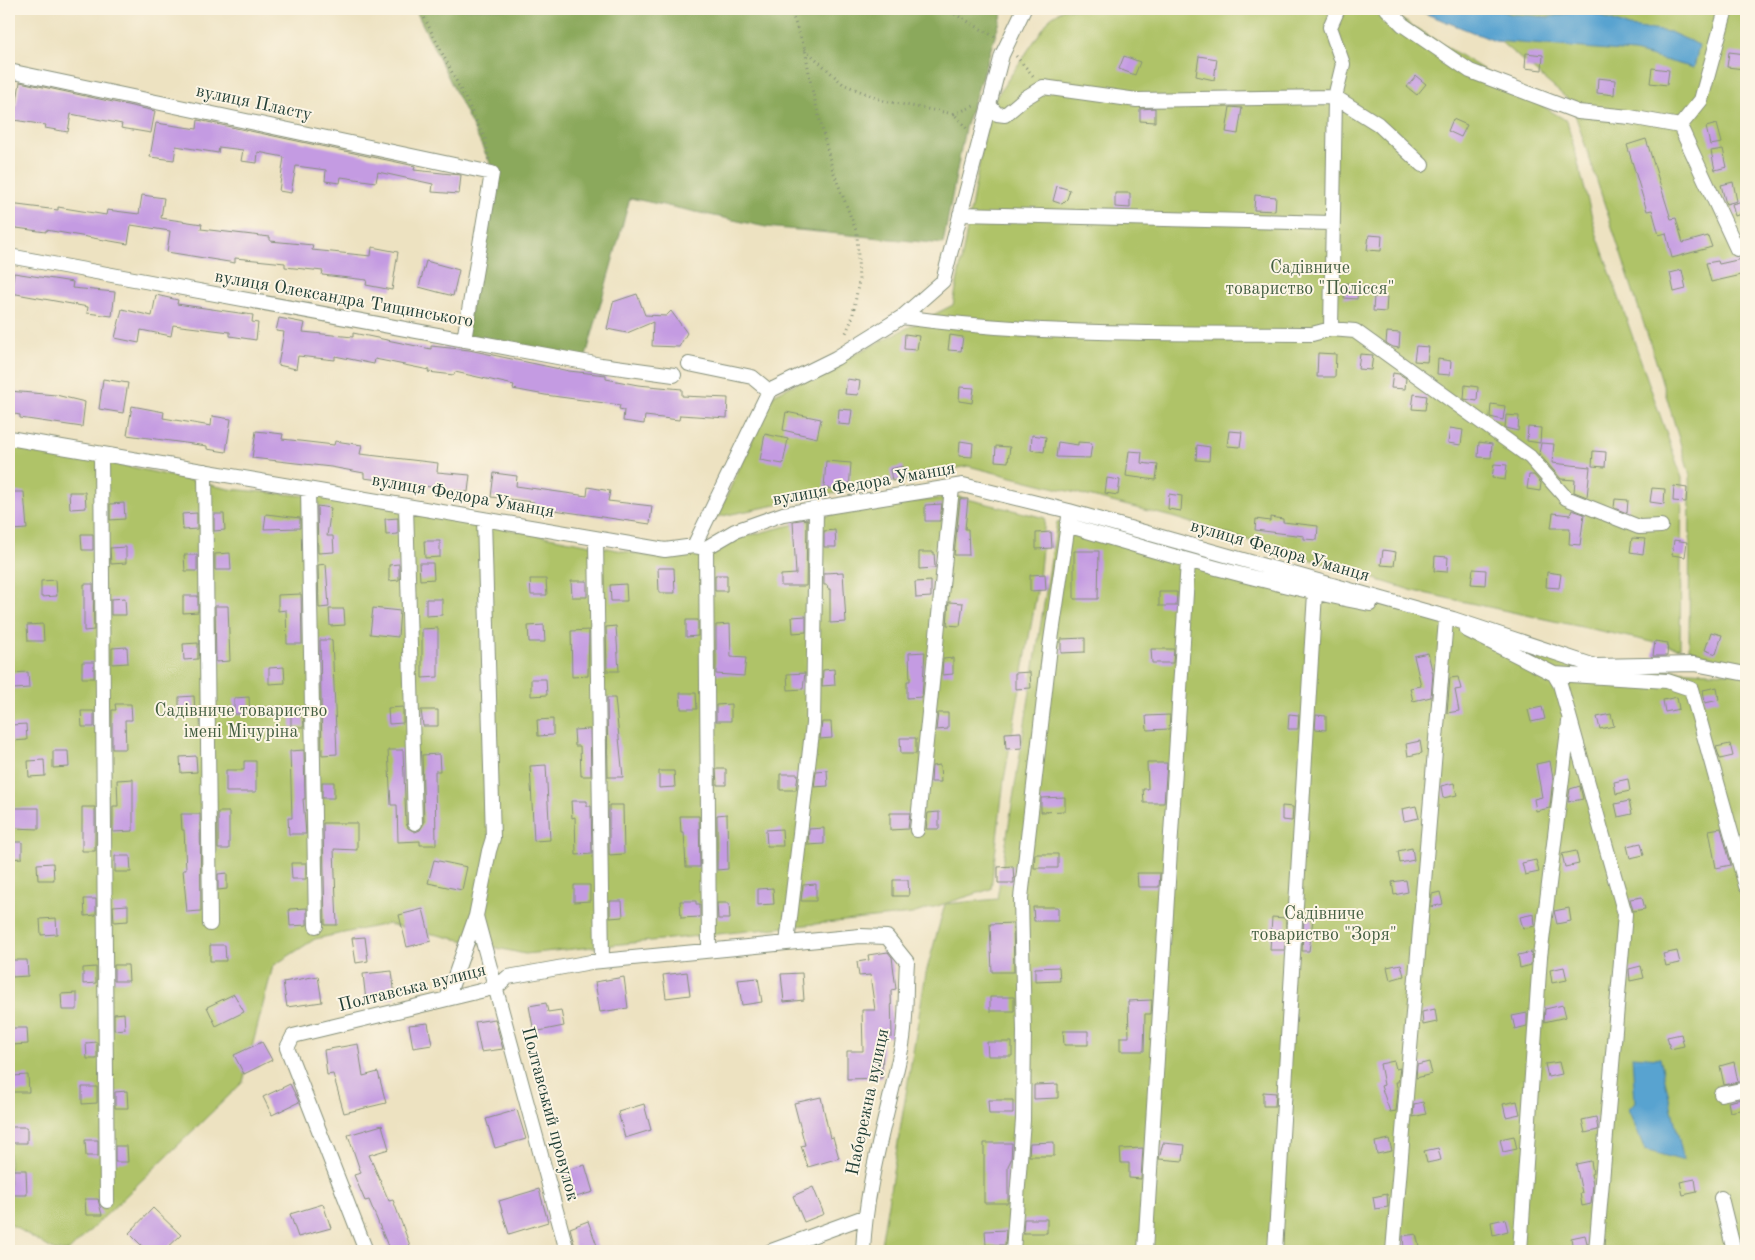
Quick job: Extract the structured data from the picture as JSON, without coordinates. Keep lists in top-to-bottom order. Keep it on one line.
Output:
{"streets":{"street":["вулиця Пласту","вулиця Олександра Тищинського","вулиця Федора Уманця","Полтавська вулиця","Набережна вулиця","Полтавський провулок"]},"crossings":[["Полтавська вулиця","Набережна вулиця"],["Полтавська вулиця","Полтавський провулок"]],"parks":["Садівниче товариство \"Полісся\"","Садівниче товариство імені Мічуріна","Садівниче товариство \"Зоря\""]}
